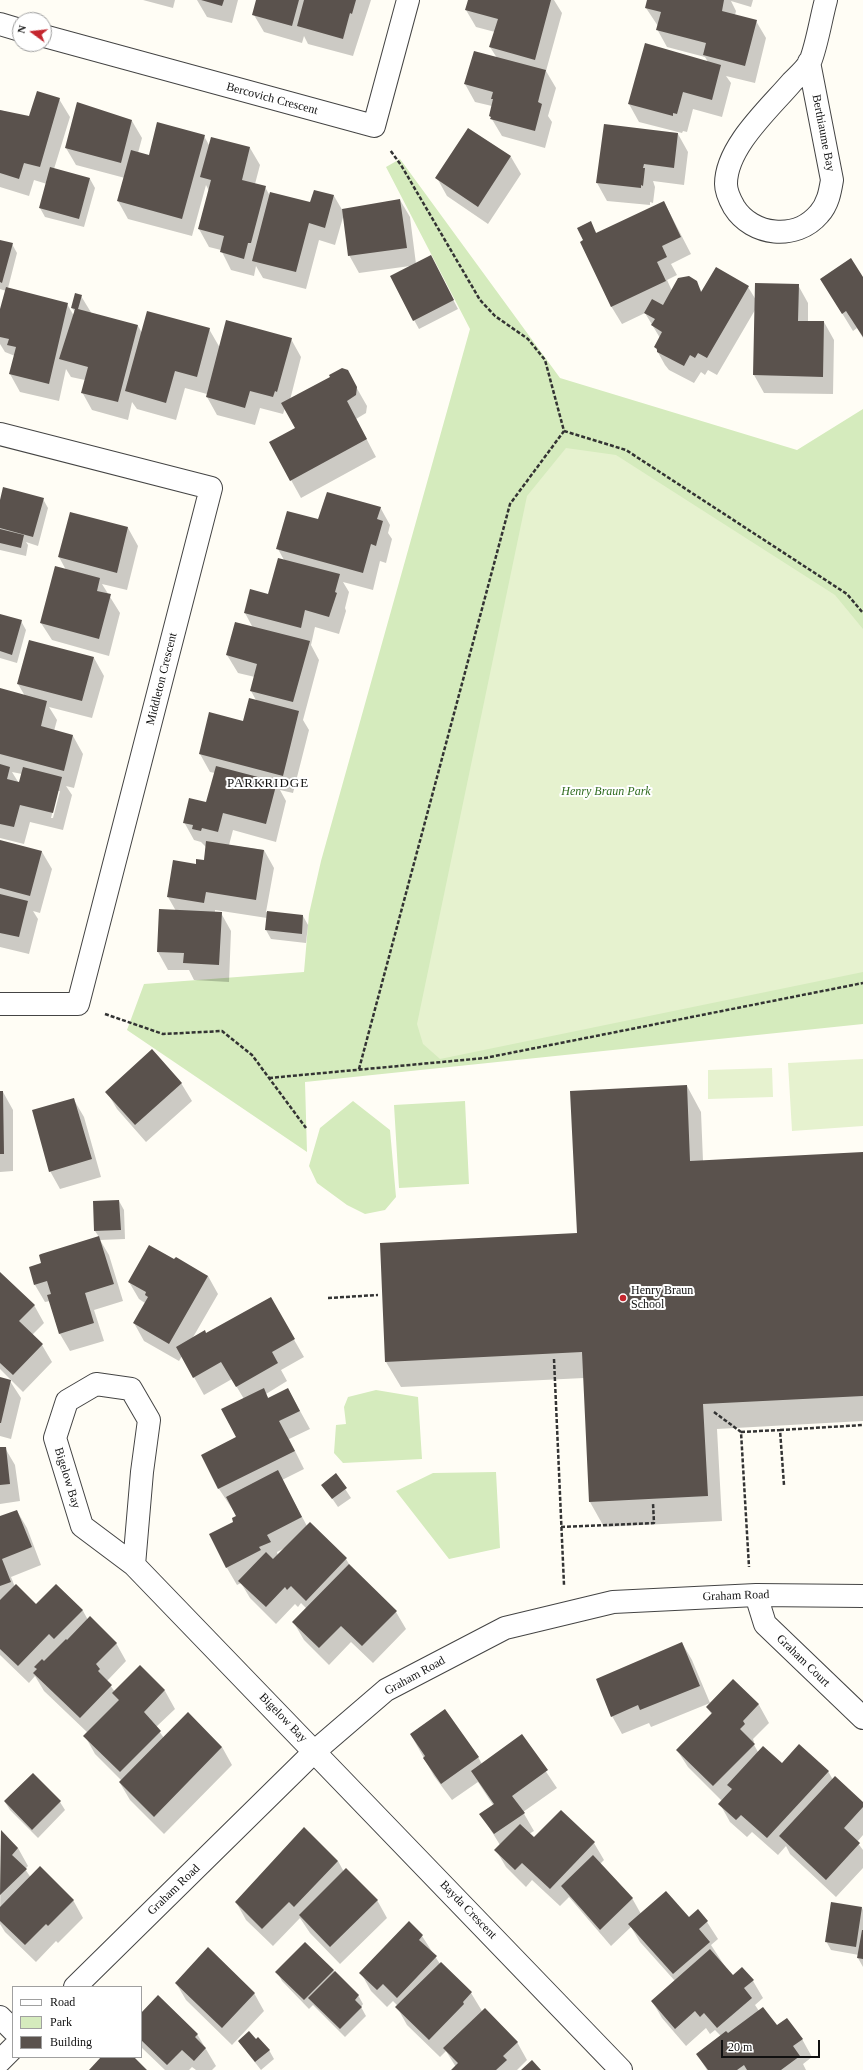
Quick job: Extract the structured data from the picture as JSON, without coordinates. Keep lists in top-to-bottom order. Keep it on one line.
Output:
{"streets":{"street":["Bercovich Crescent","Berthiaume Bay","Middleton Crescent","Bigelow Bay","Graham Road","Graham Court","Bayda Crescent"]},"crossings":[["Bigelow Bay","Graham Road"],["Bigelow Bay","Bayda Crescent"],["Graham Road","Graham Court"],["Graham Road","Bayda Crescent"]],"districts":["PARKRIDGE"],"parks":["Henry Braun Park"],"places":["Henry Braun School"],"legend":["Road","Park","Building"],"scale_bar":"20 m","north":"left"}
